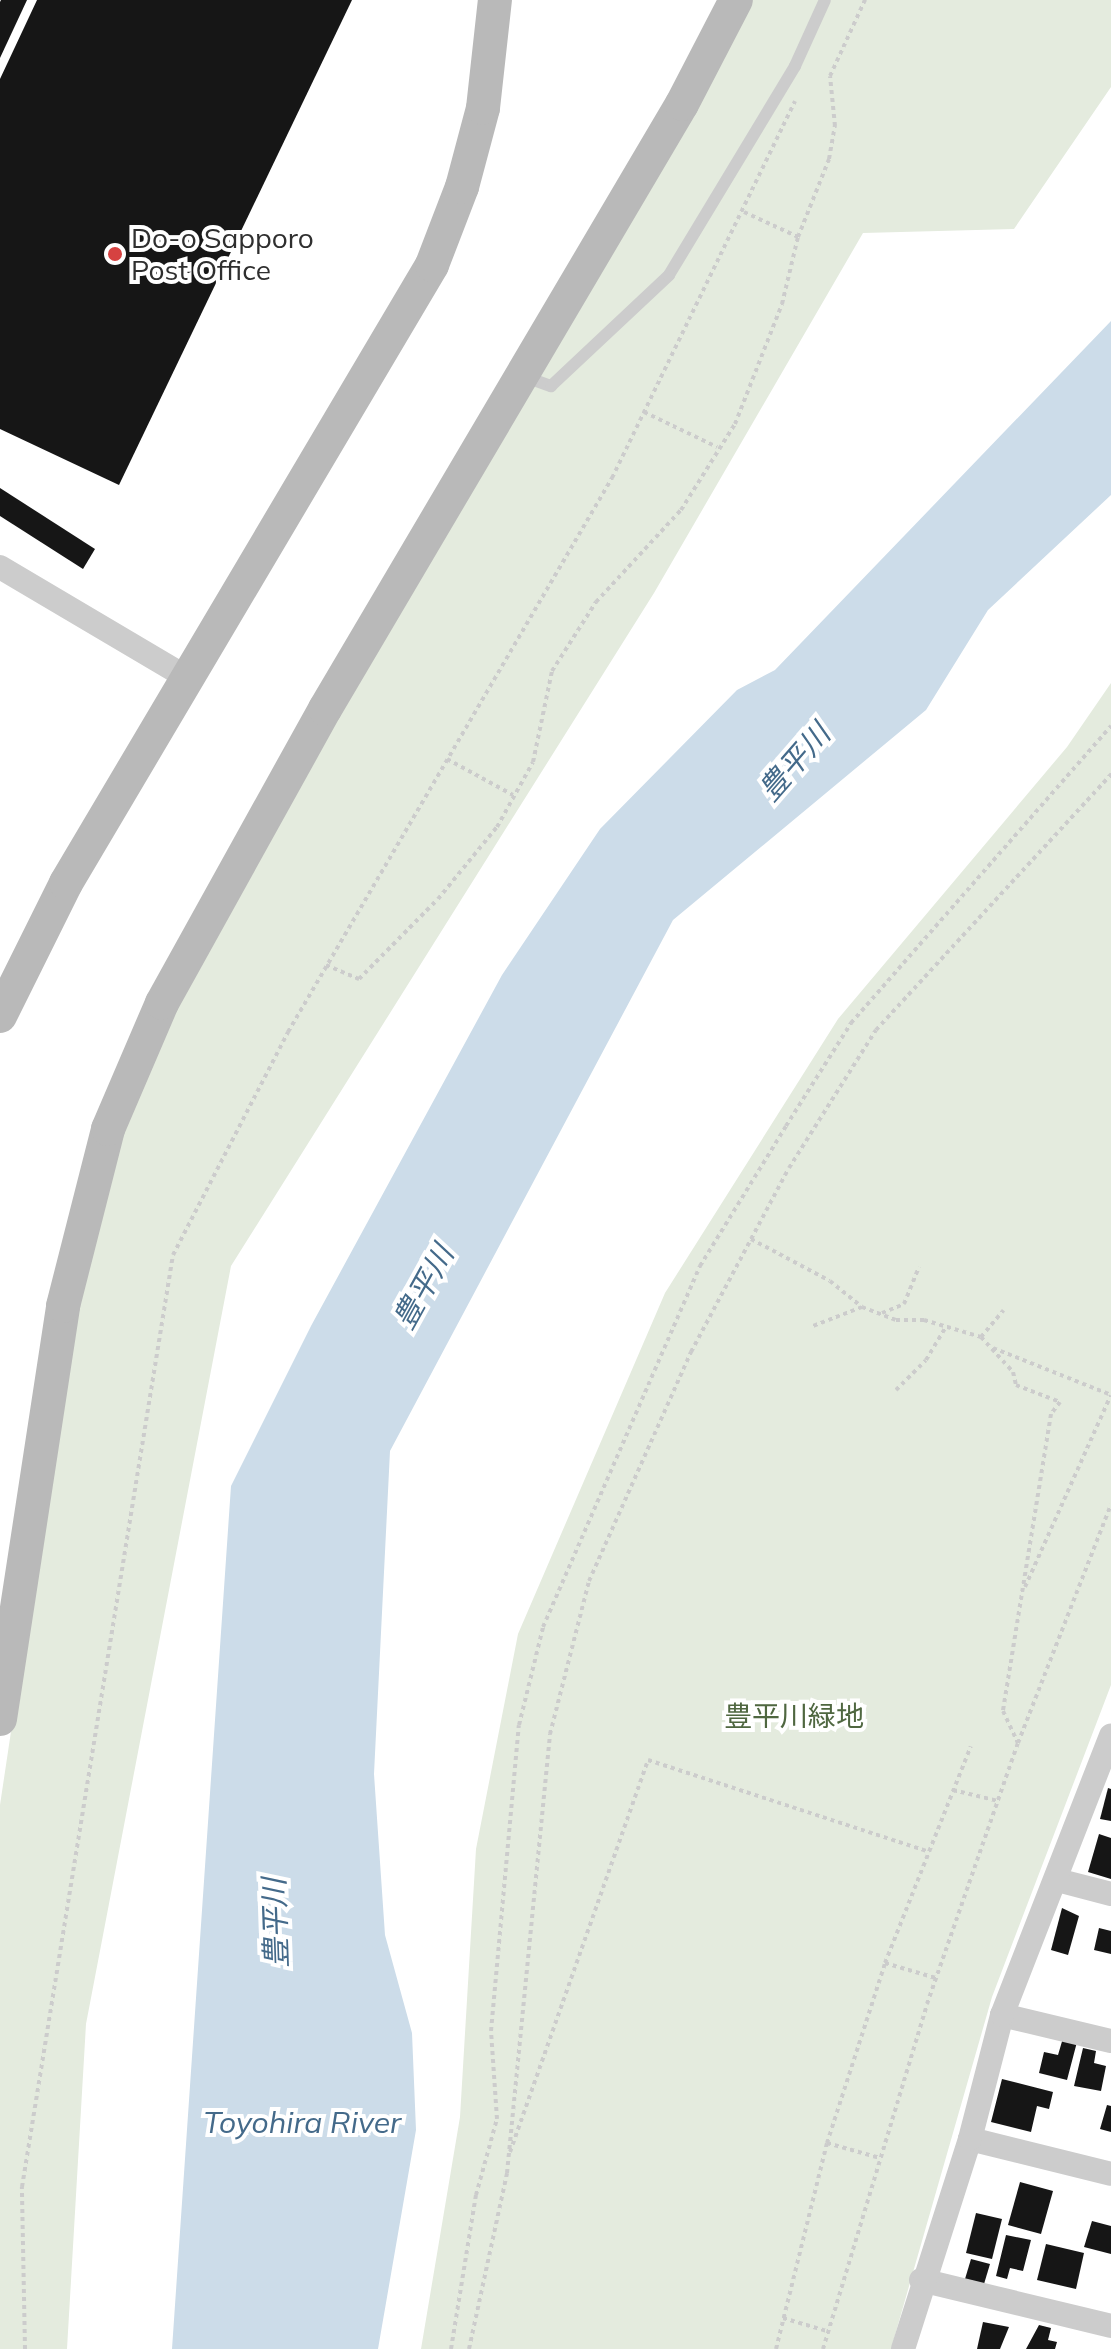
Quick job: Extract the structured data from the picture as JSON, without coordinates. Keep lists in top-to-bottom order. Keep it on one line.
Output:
{"water":["豊平川","Toyohira River"],"parks":["豊平川緑地"],"places":["Do-o Sapporo Post Office"]}
